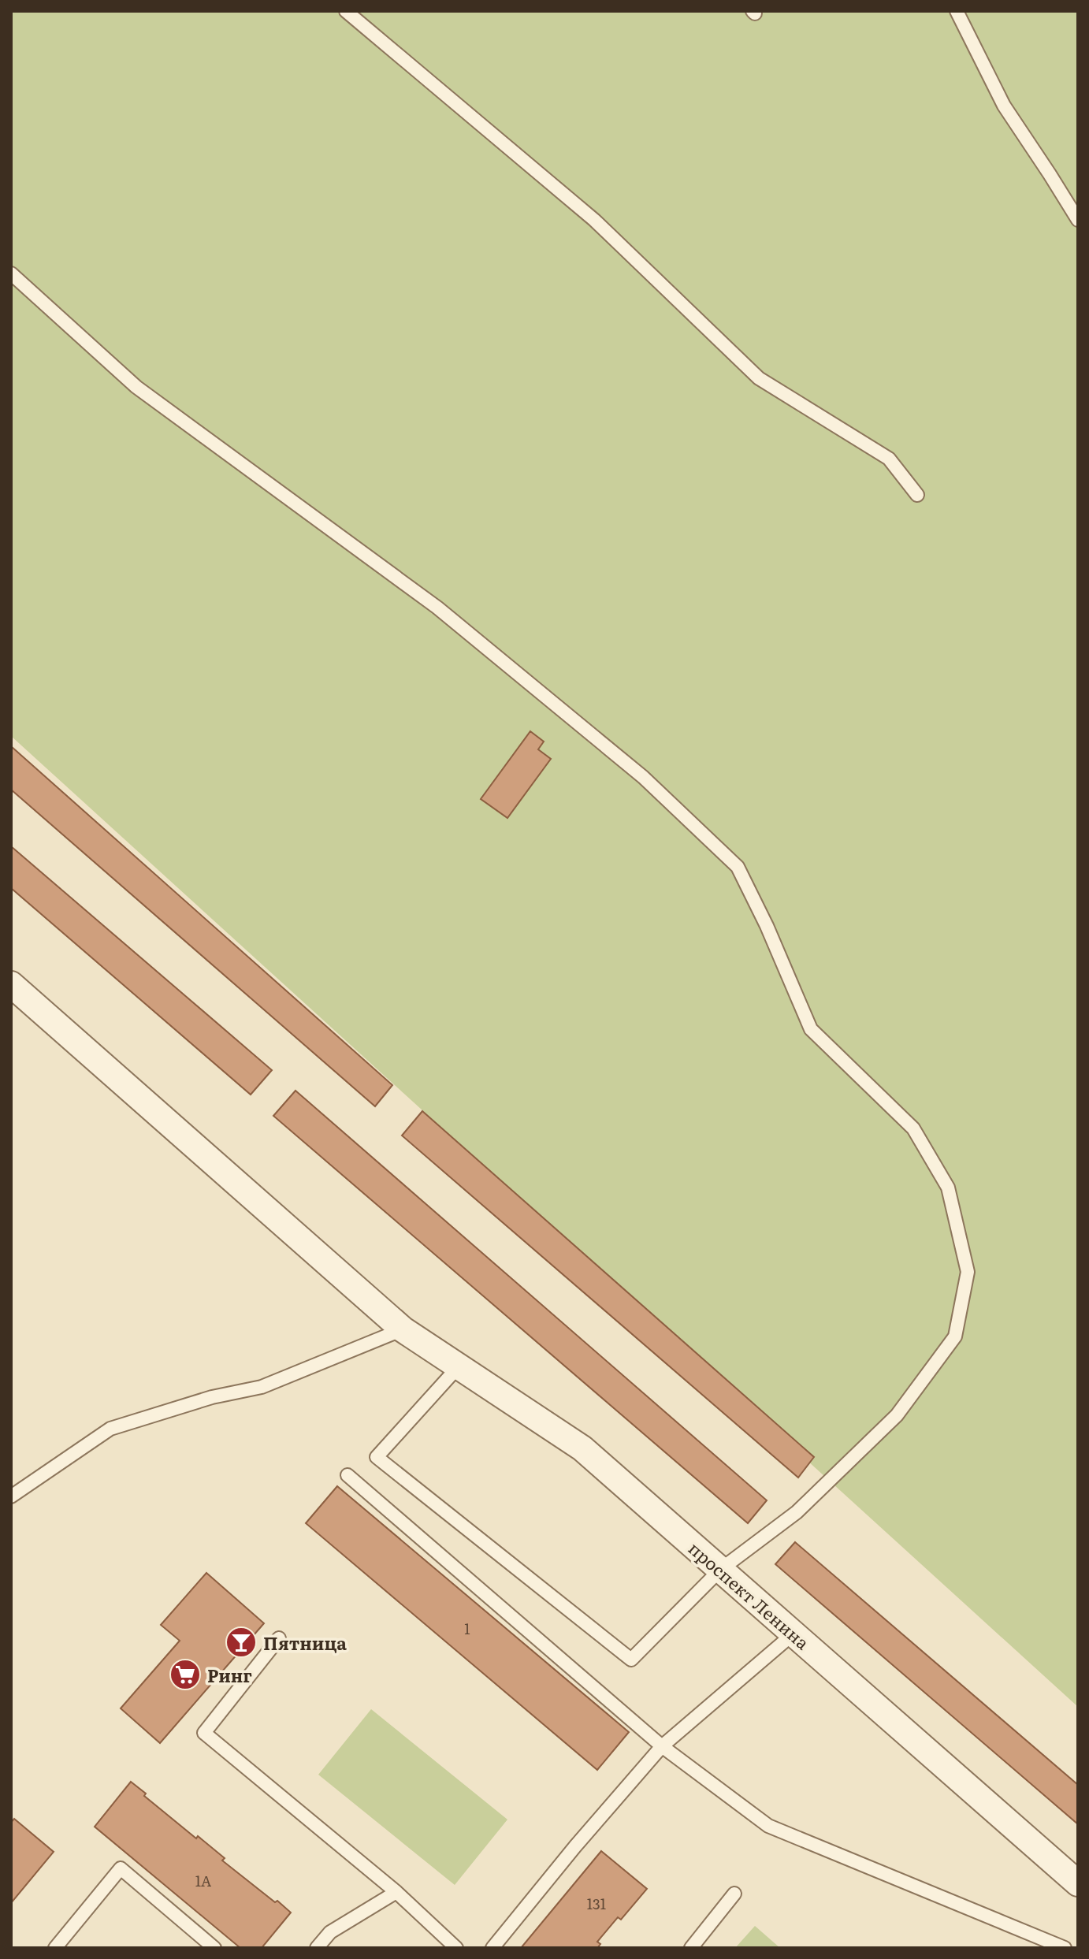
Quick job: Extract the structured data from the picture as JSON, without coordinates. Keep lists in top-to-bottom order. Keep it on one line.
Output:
{"streets":{"street":["проспект Ленина"]},"places":{"bar":["Пятница"],"supermarket":["Ринг"]},"house_numbers":["1","1А","131"]}
